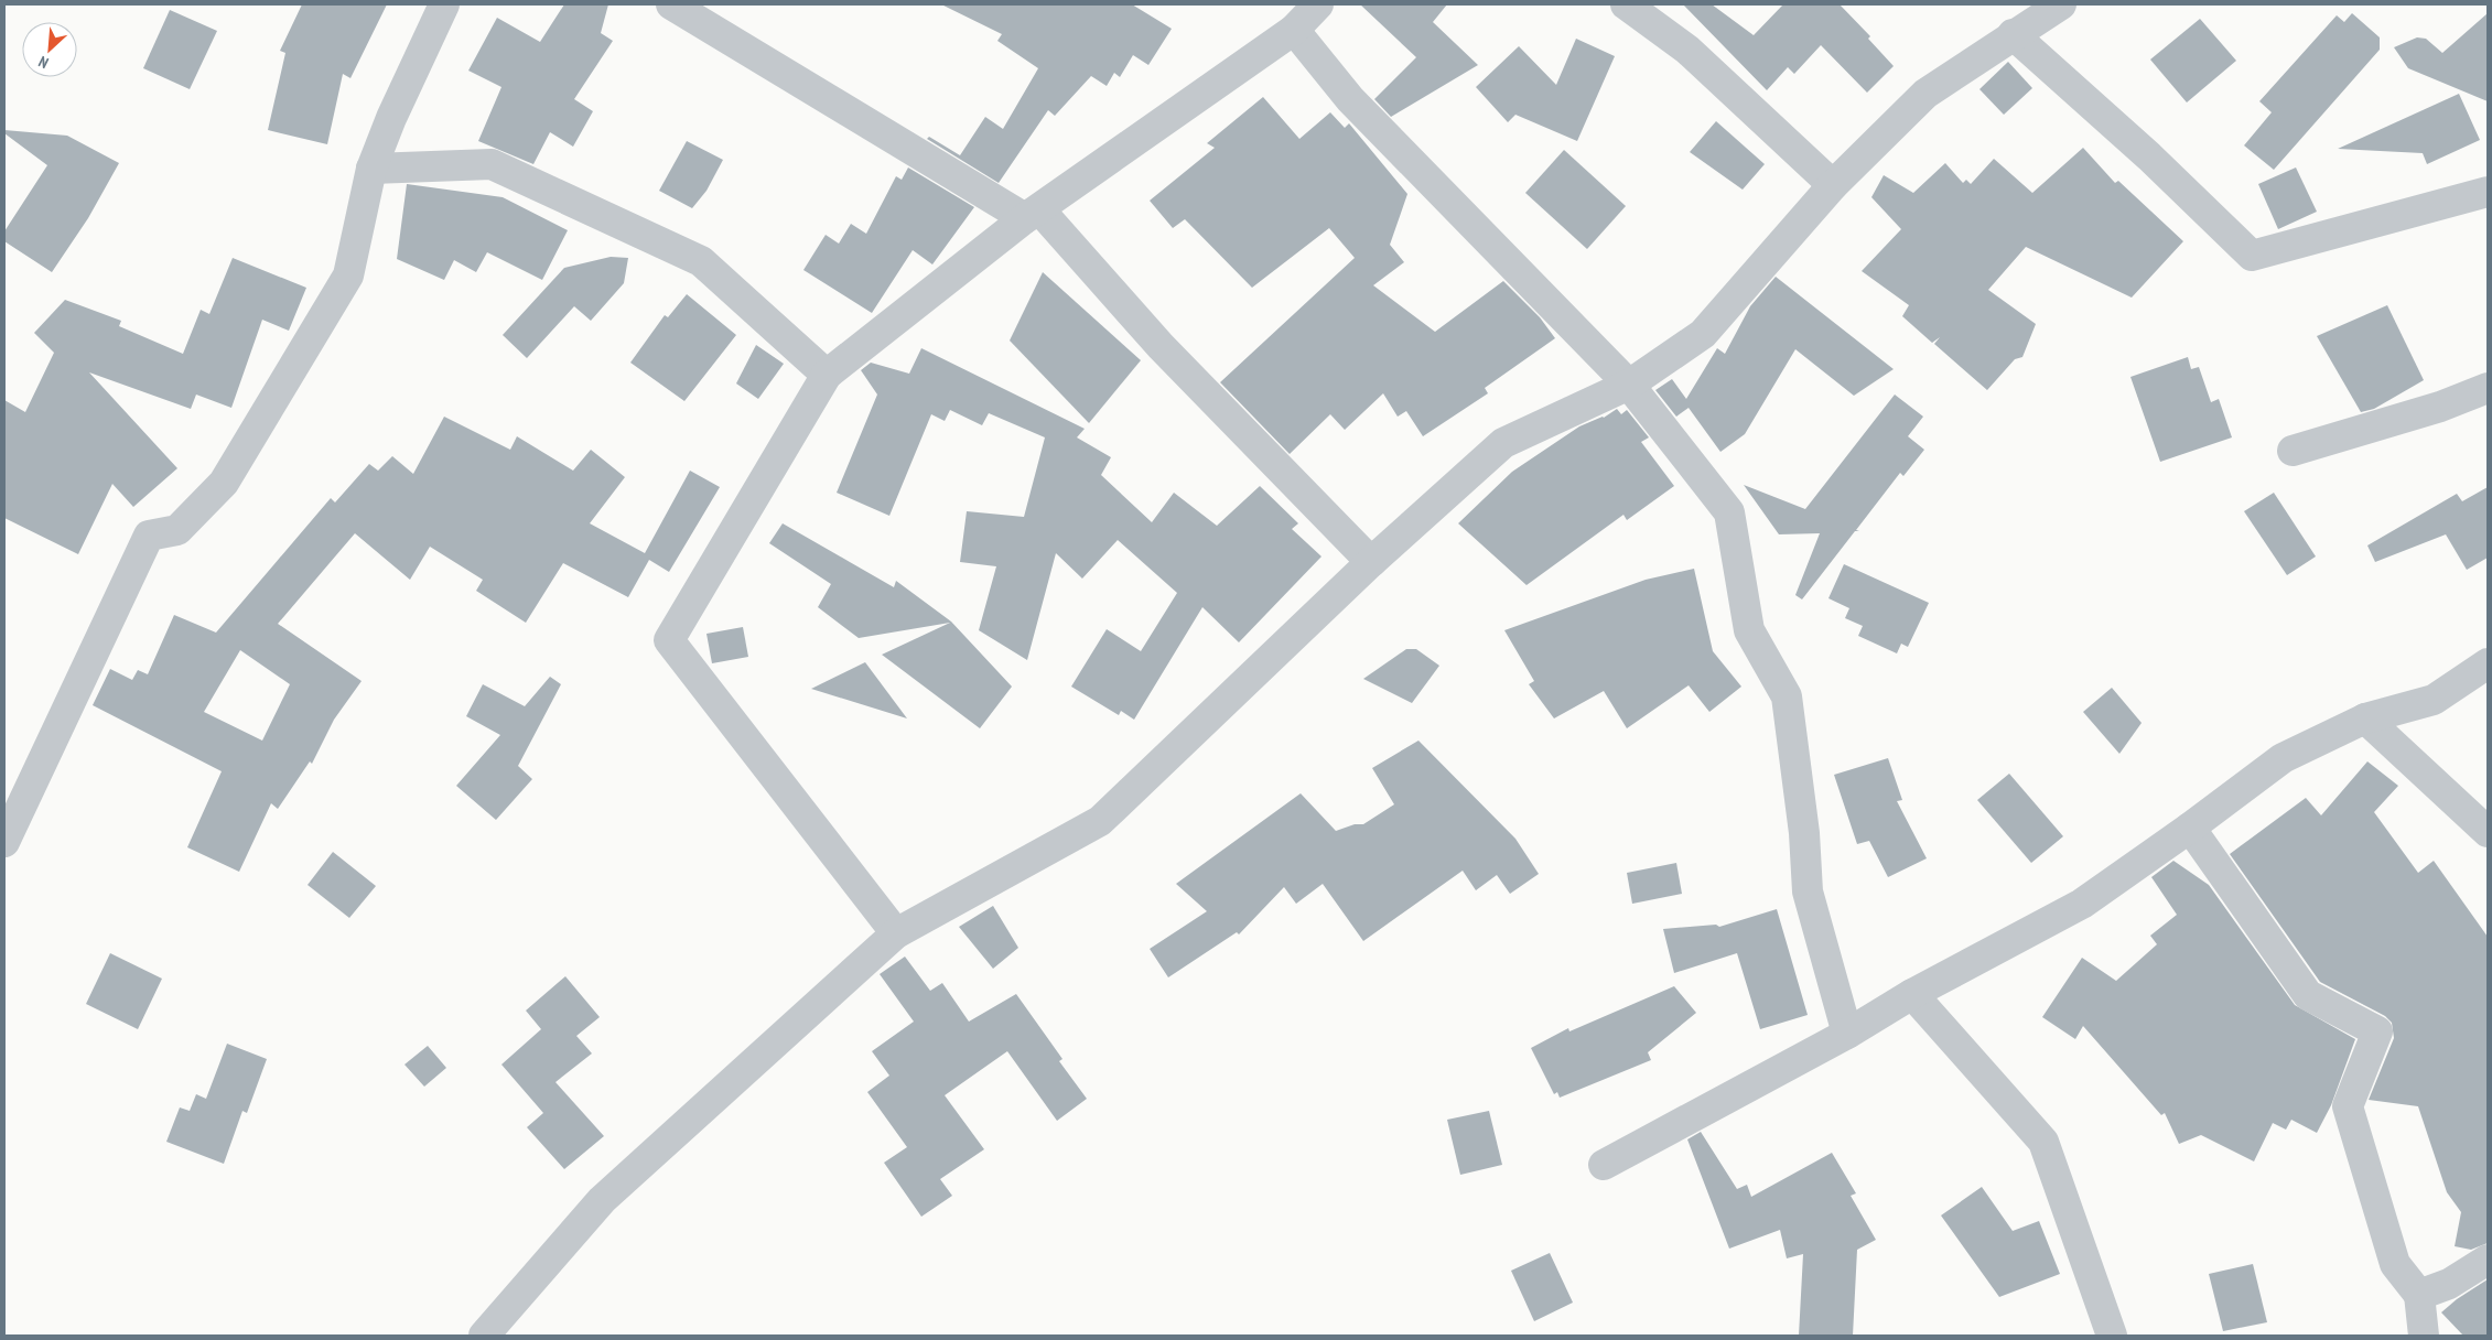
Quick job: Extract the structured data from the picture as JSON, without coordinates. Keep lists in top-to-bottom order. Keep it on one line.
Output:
{"north":"bottom left"}
